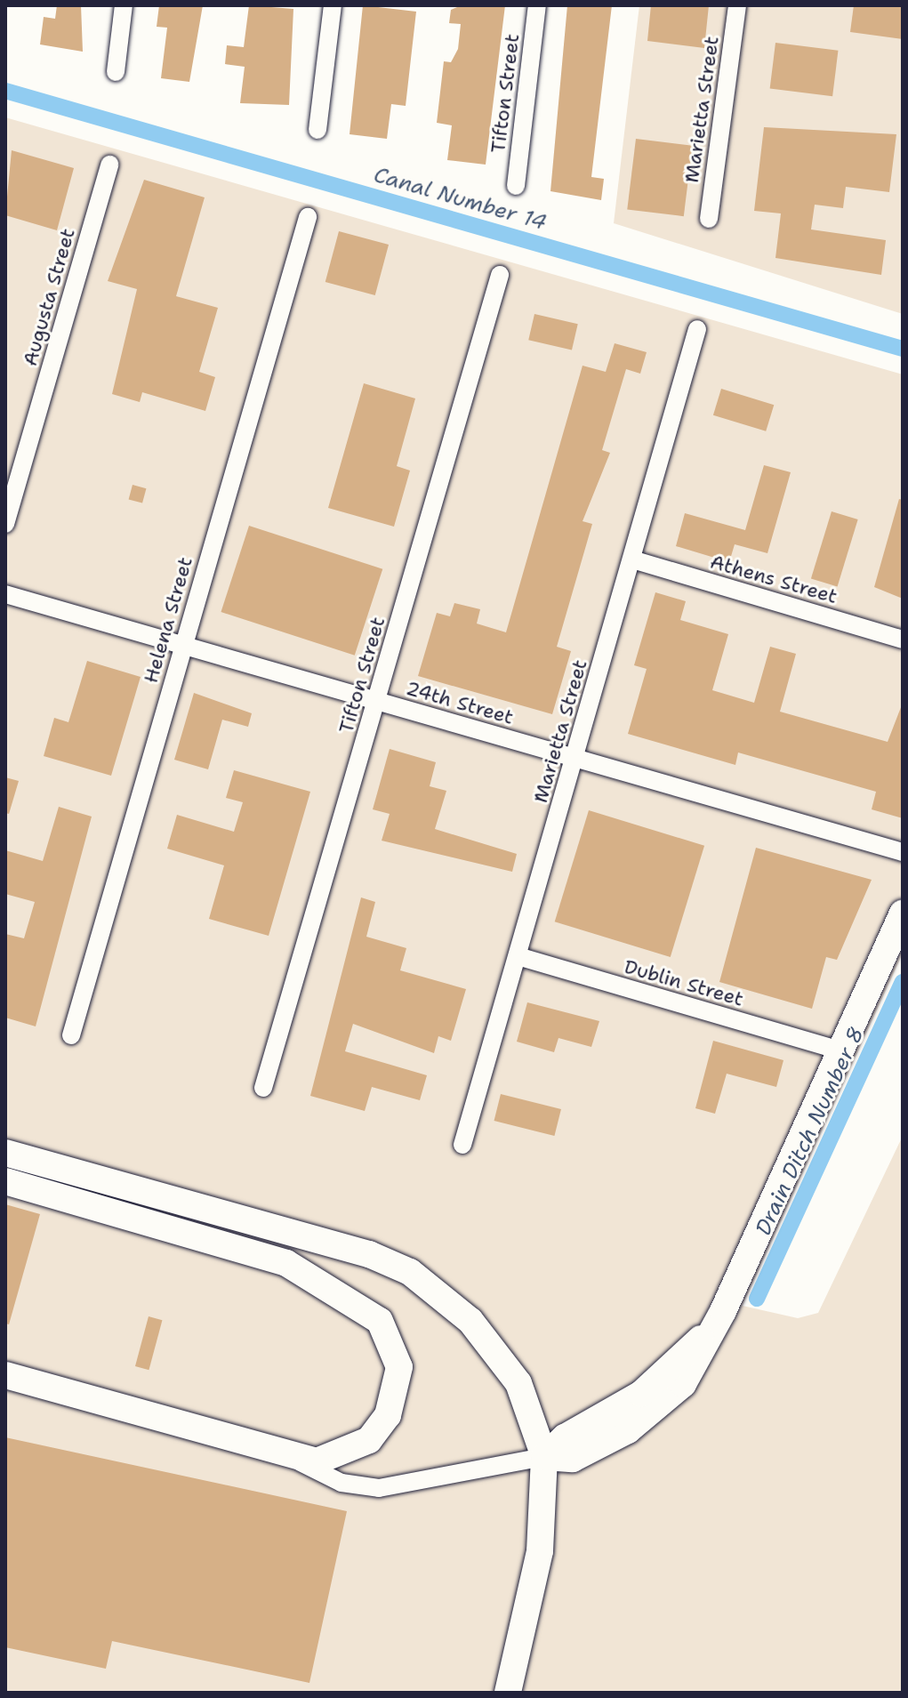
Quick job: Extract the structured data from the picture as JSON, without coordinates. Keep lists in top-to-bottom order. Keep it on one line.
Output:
{"streets":{"street":["Tifton Street","Marietta Street","Augusta Street","Athens Street","Helena Street","24th Street","Dublin Street"]},"crossings":[["Tifton Street","24th Street"],["Marietta Street","Athens Street"],["Marietta Street","24th Street"],["Marietta Street","Dublin Street"],["Helena Street","24th Street"]],"water":["Canal Number 14","Drain Ditch Number 8"]}
